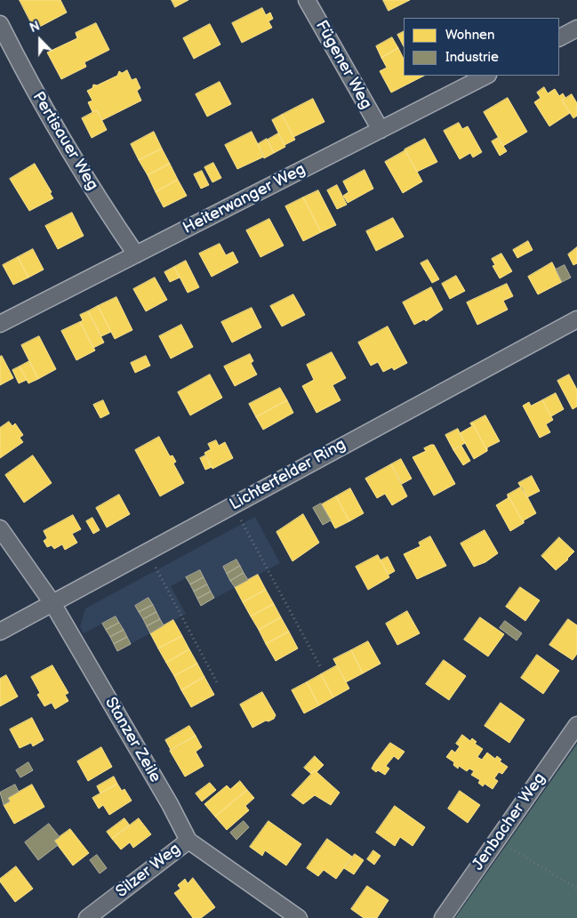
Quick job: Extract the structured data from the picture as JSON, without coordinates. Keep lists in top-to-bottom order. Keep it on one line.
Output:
{"streets":{"street":["Fügener Weg","Pertisauer Weg","Heiterwanger Weg","Lichterfelder Ring","Stanzer Zeile","Jenbacher Weg","Silzer Weg"]},"crossings":[["Fügener Weg","Heiterwanger Weg"],["Pertisauer Weg","Heiterwanger Weg"],["Lichterfelder Ring","Stanzer Zeile"],["Stanzer Zeile","Silzer Weg"]],"legend":["Wohnen","Industrie"],"north":"top"}
